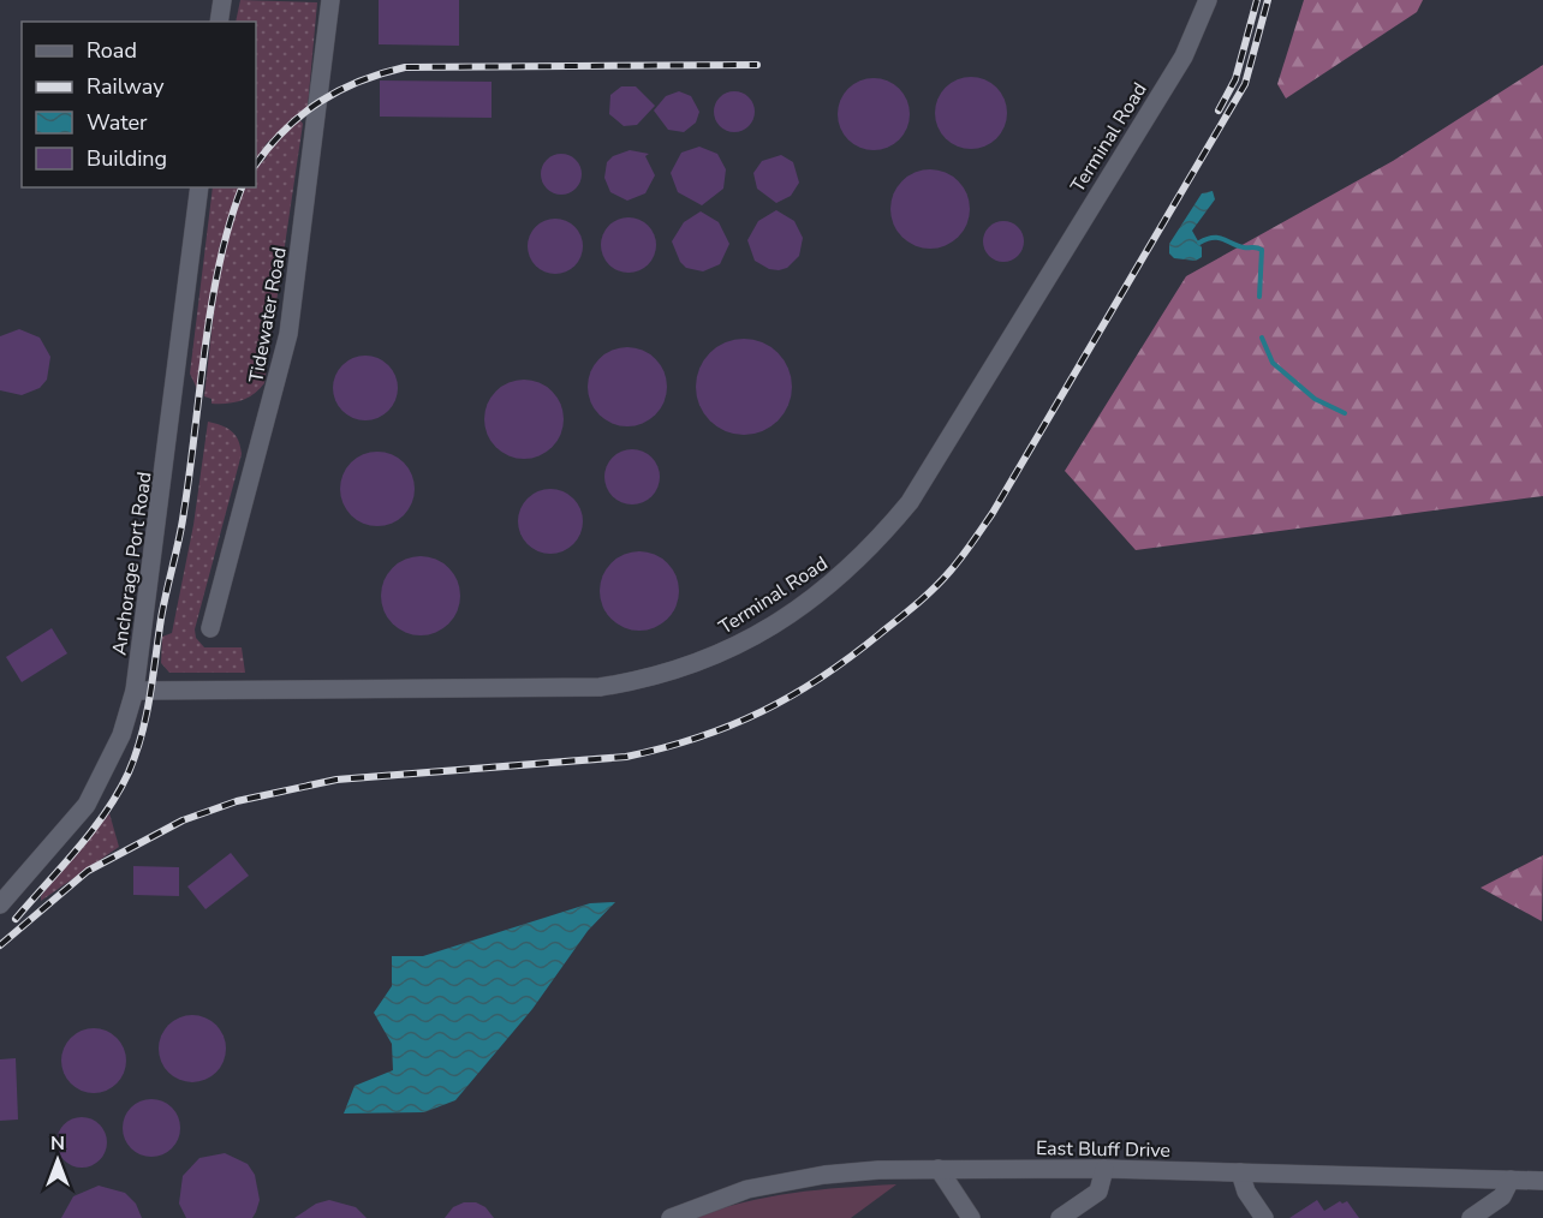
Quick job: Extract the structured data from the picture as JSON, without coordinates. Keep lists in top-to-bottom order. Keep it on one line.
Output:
{"streets":{"street":["Terminal Road","Tidewater Road","Anchorage Port Road","East Bluff Drive"]},"crossings":[["Terminal Road","Anchorage Port Road"]],"legend":["Road","Railway","Water","Building"],"north":"top"}
